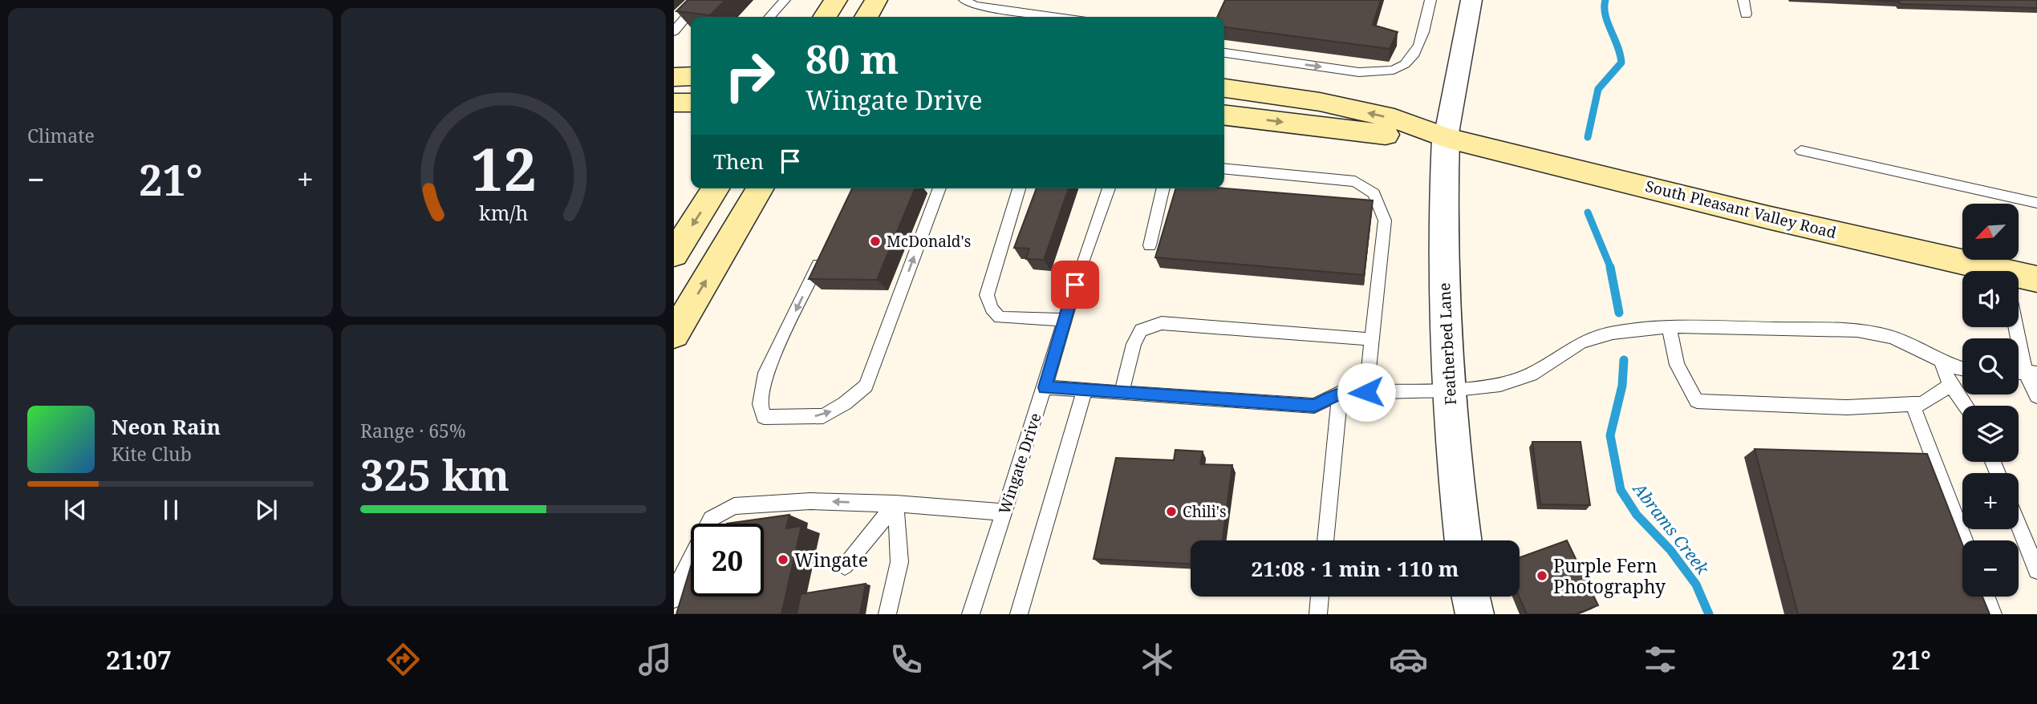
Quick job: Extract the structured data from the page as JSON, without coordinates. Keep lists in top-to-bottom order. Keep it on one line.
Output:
{"streets":{"main road":["South Pleasant Valley Road"],"street":["Featherbed Lane"],"lane":["Wingate Drive"]},"crossings":[["South Pleasant Valley Road","Featherbed Lane"]],"water":["Abrams Creek"],"places":["McDonald's","Chili's","Wingate","Purple Fern Photography"],"north":"bottom left","page":{"tile":["Climate",["Range · 65%","325 km"]],"turn":["80 m","Wingate Drive"],"then":"Then","heat":["−","21°","+"],"map_buttons":["+","−"],"song":["Neon Rain","Kite Club"],"limit":"20","trip":"21:08 · 1 min · 110 m","tabs":["21:07","21°"],"gauge":["12","km/h"]}}
